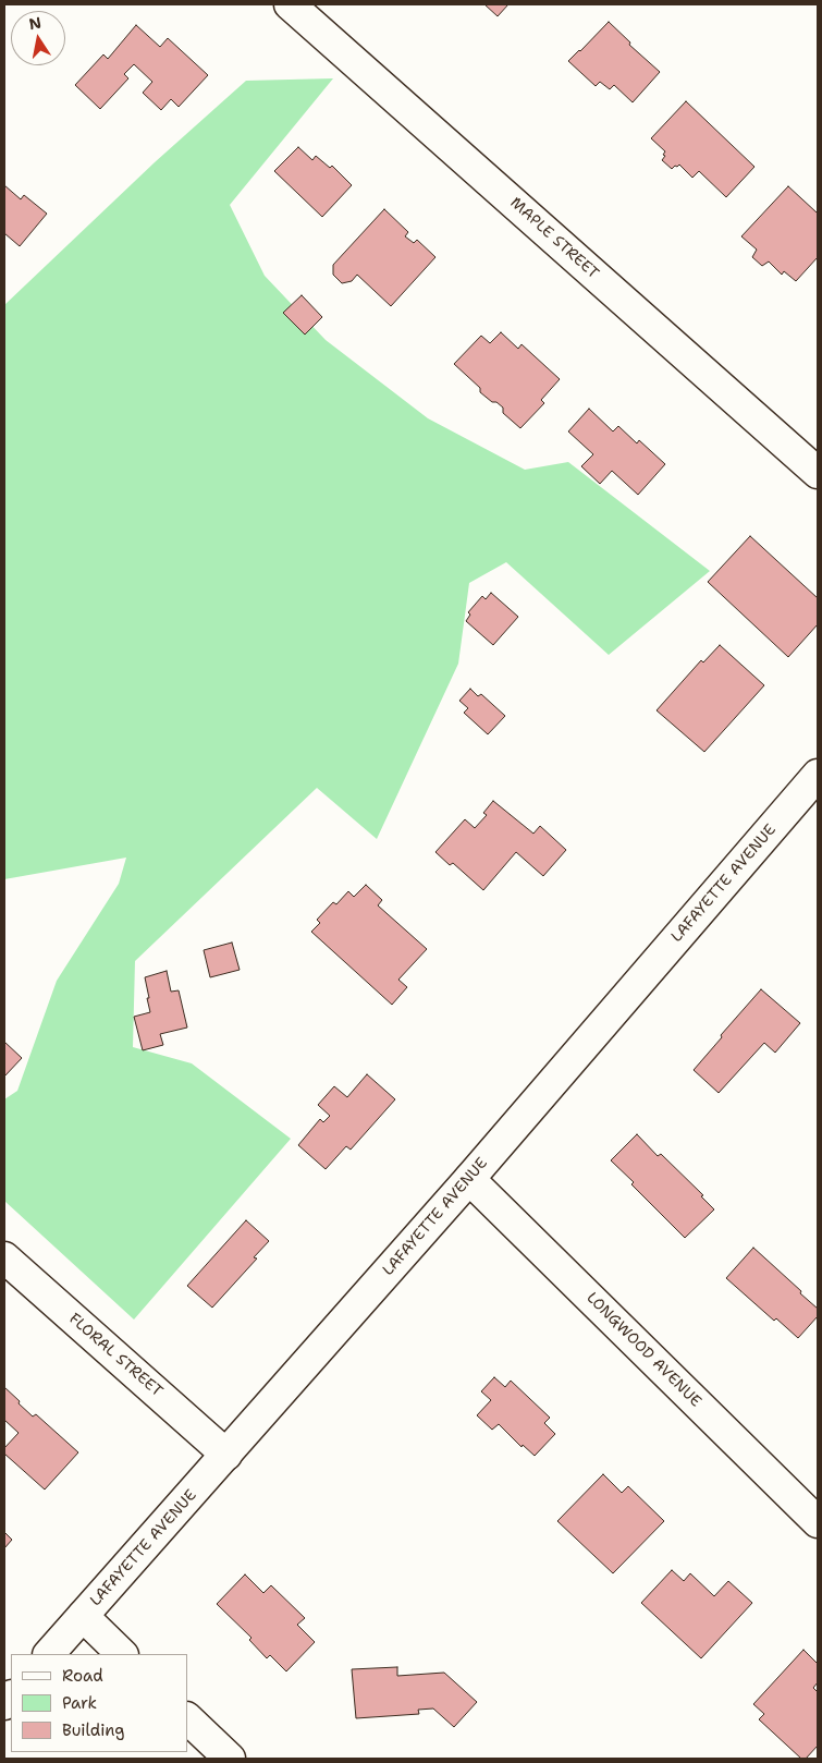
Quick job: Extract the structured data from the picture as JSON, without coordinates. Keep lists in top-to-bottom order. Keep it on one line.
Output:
{"streets":{"street":["MAPLE STREET","LAFAYETTE AVENUE","LONGWOOD AVENUE","FLORAL STREET"]},"crossings":[["LAFAYETTE AVENUE","LONGWOOD AVENUE"],["LAFAYETTE AVENUE","FLORAL STREET"]],"legend":["Road","Park","Building"],"north":"top"}
